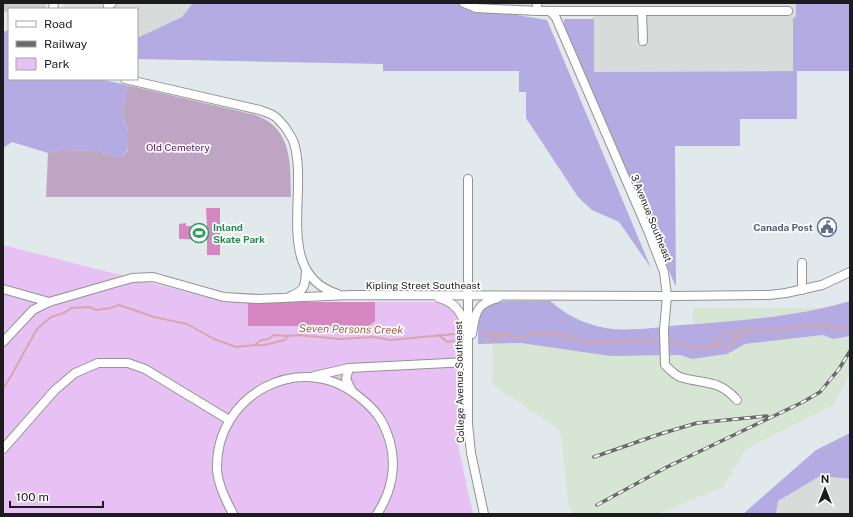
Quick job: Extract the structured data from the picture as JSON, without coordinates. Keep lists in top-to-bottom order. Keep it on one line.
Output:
{"streets":{"street":["3 Avenue Southeast","Kipling Street Southeast","College Avenue Southeast"]},"crossings":[["3 Avenue Southeast","Kipling Street Southeast"],["Kipling Street Southeast","College Avenue Southeast"]],"water":["Seven Persons Creek"],"parks":["Old Cemetery"],"places":{"public building":["Canada Post"],"sports":["Inland Skate Park"]},"legend":["Road","Railway","Park"],"scale_bar":"100 m","north":"top"}
